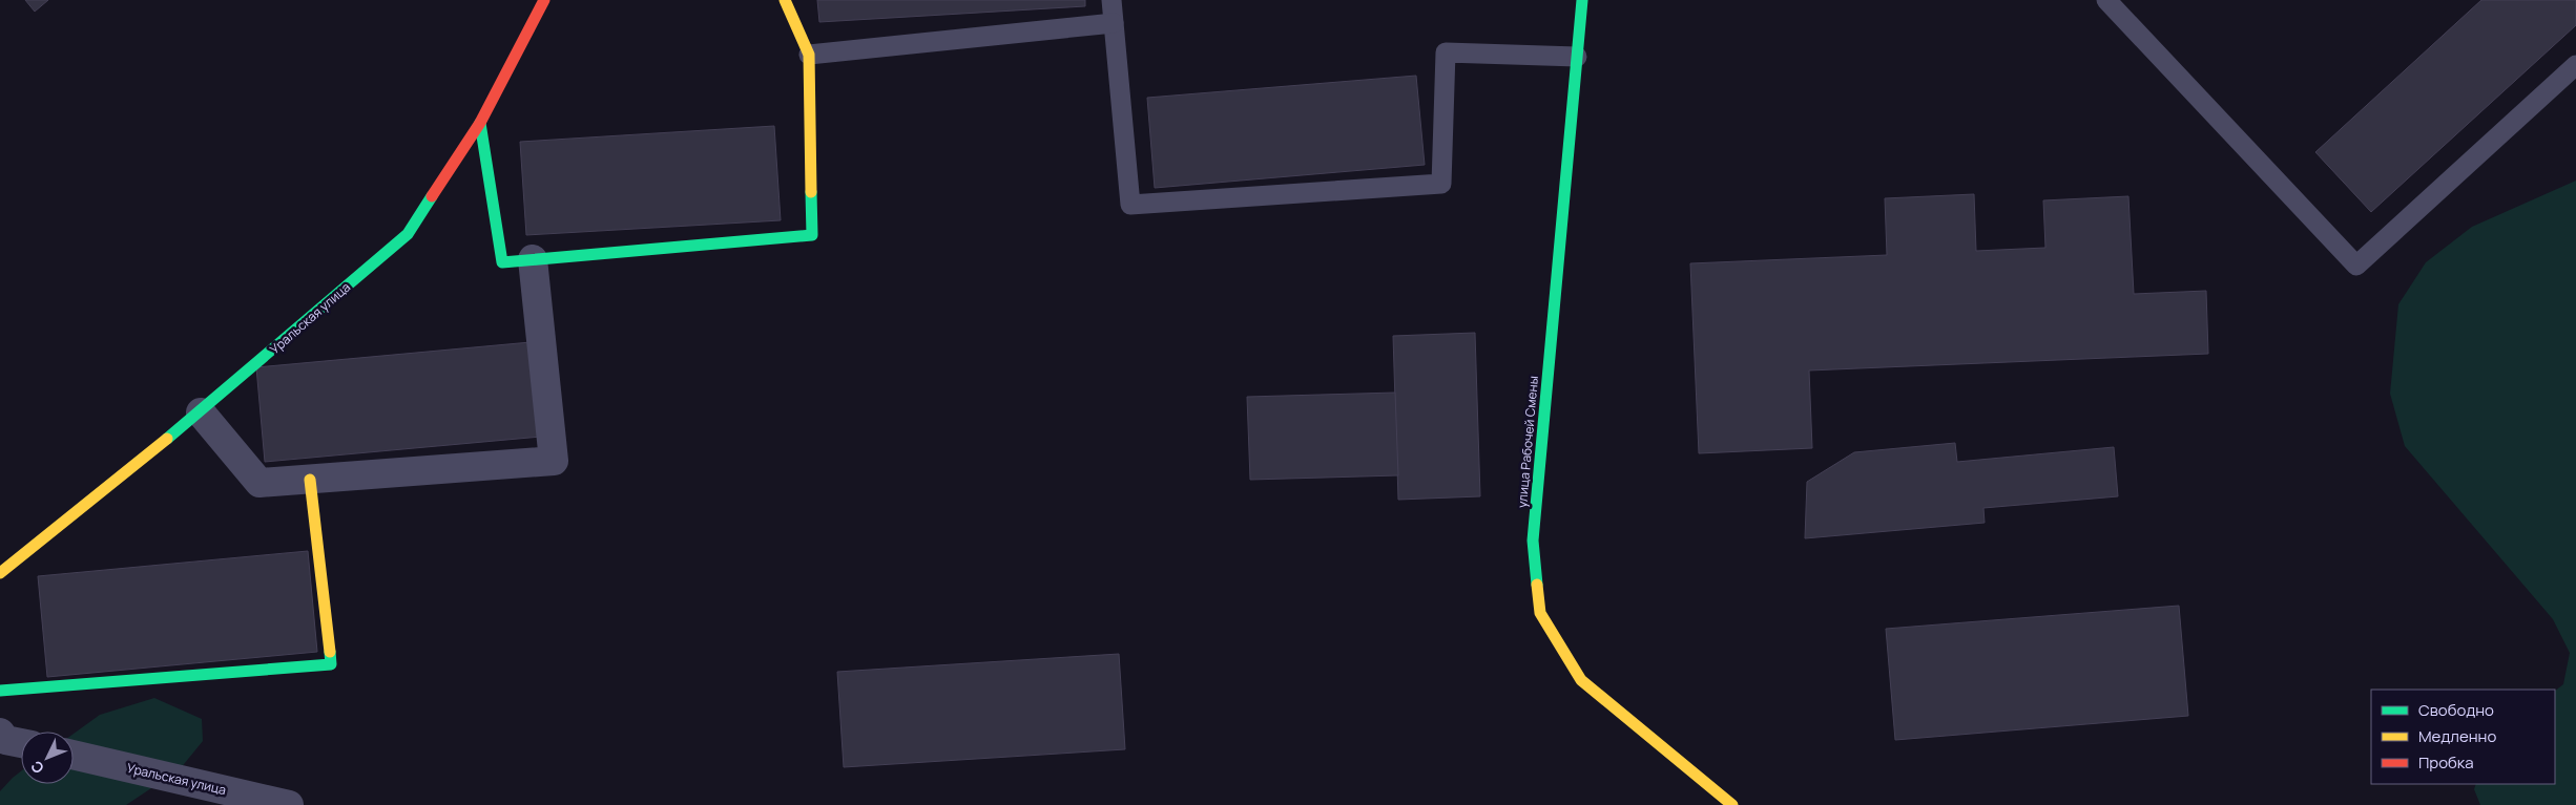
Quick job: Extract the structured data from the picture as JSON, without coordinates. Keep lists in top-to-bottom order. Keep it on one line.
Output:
{"streets":{"street":["Уральская улица","улица Рабочей Смены"]},"legend":["Свободно","Медленно","Пробка"],"north":"bottom left"}
